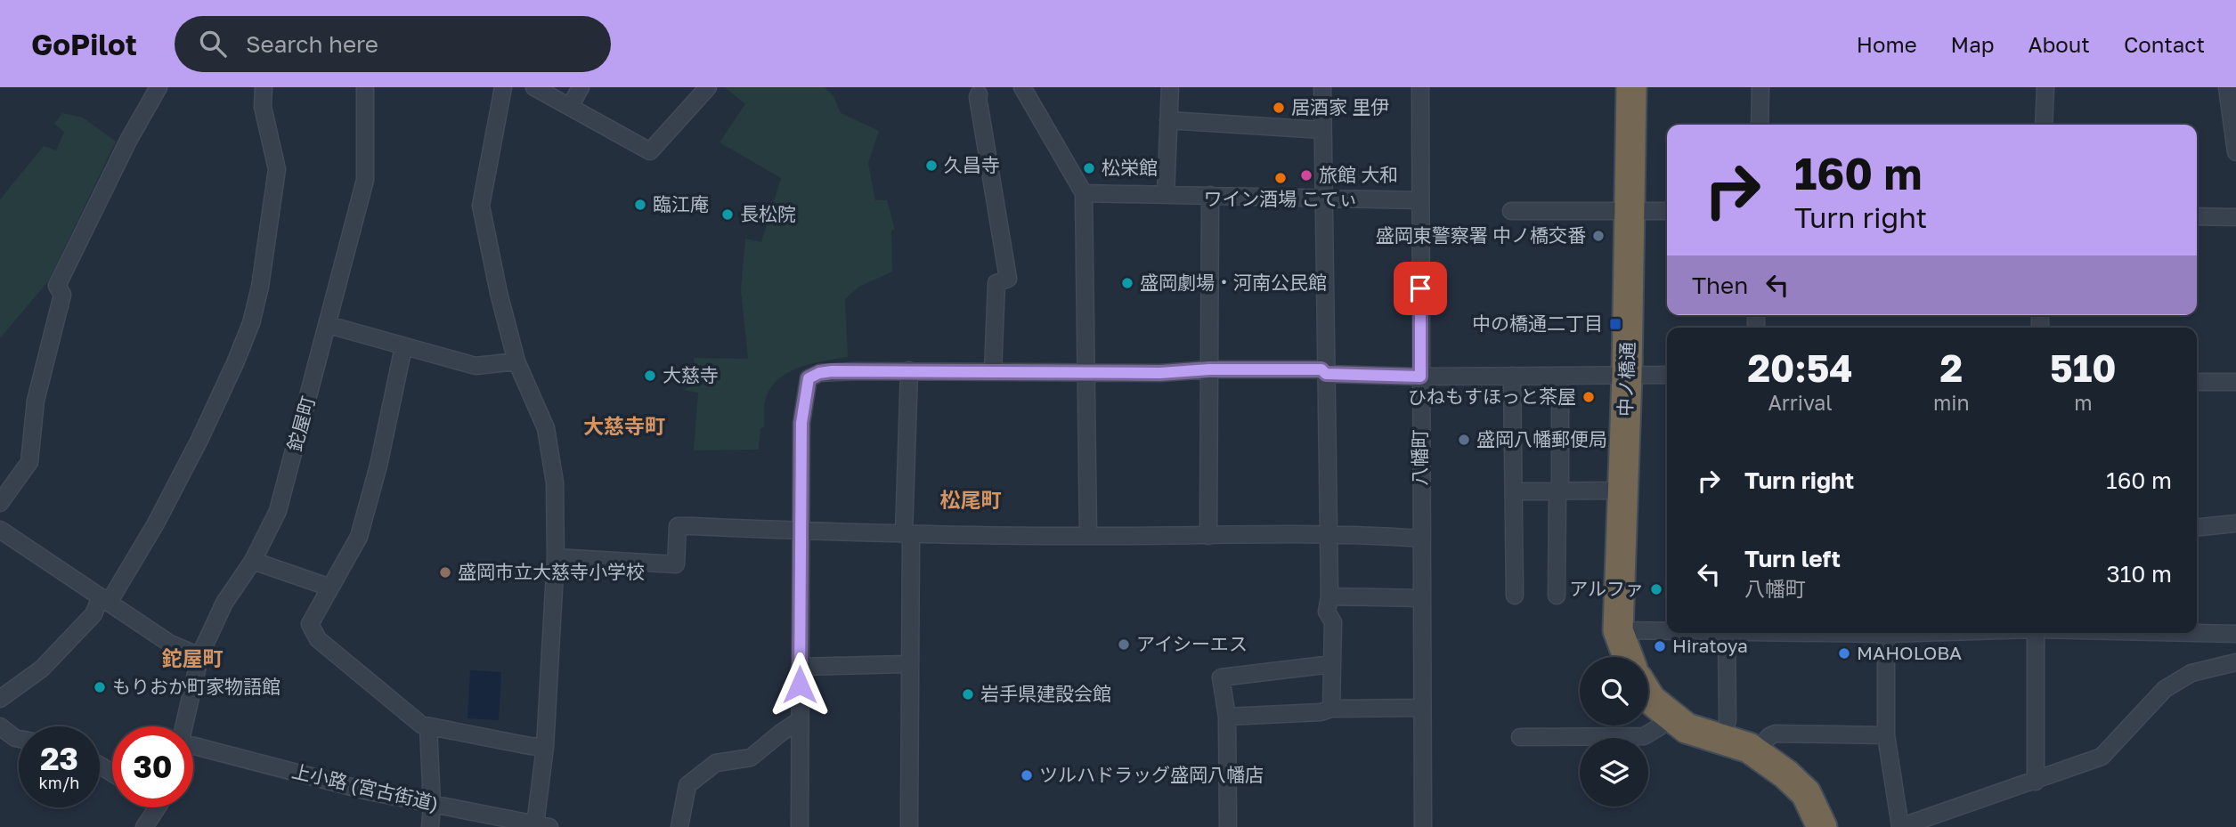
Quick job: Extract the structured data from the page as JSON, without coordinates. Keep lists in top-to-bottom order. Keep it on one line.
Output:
{"streets":{"highway":["中ノ橋通"],"street":["鉈屋町","八幡町","上小路 (宮古街道)"]},"districts":["大慈寺町","松尾町","鉈屋町"],"places":{"other":["居酒家 里伊","久昌寺","松栄館","旅館 大和","ワイン酒場 こてぃ","臨江庵","長松院","盛岡東警察署 中ノ橋交番","盛岡劇場・河南公民館","大慈寺","ひねもすほっと茶屋","盛岡八幡郵便局","盛岡市立大慈寺小学校","アルファ","アイシーエス","Hiratoya","MAHOLOBA","もりおか町家物語館","岩手県建設会館","ツルハドラッグ盛岡八幡店"],"transit":["中の橋通二丁目"]},"page":{"header":"GoPilot","search":"Search here","nav":["Home","Map","About","Contact"],"turn":["160 m","Turn right"],"then":"Then","eta":["20:54","Arrival","2","min","510","m"],"list":[{"name":"Turn right","value":"160 m"},{"name":"Turn left","note":"八幡町","value":"310 m"}],"speed":"23 km/h","limit":"30"}}
